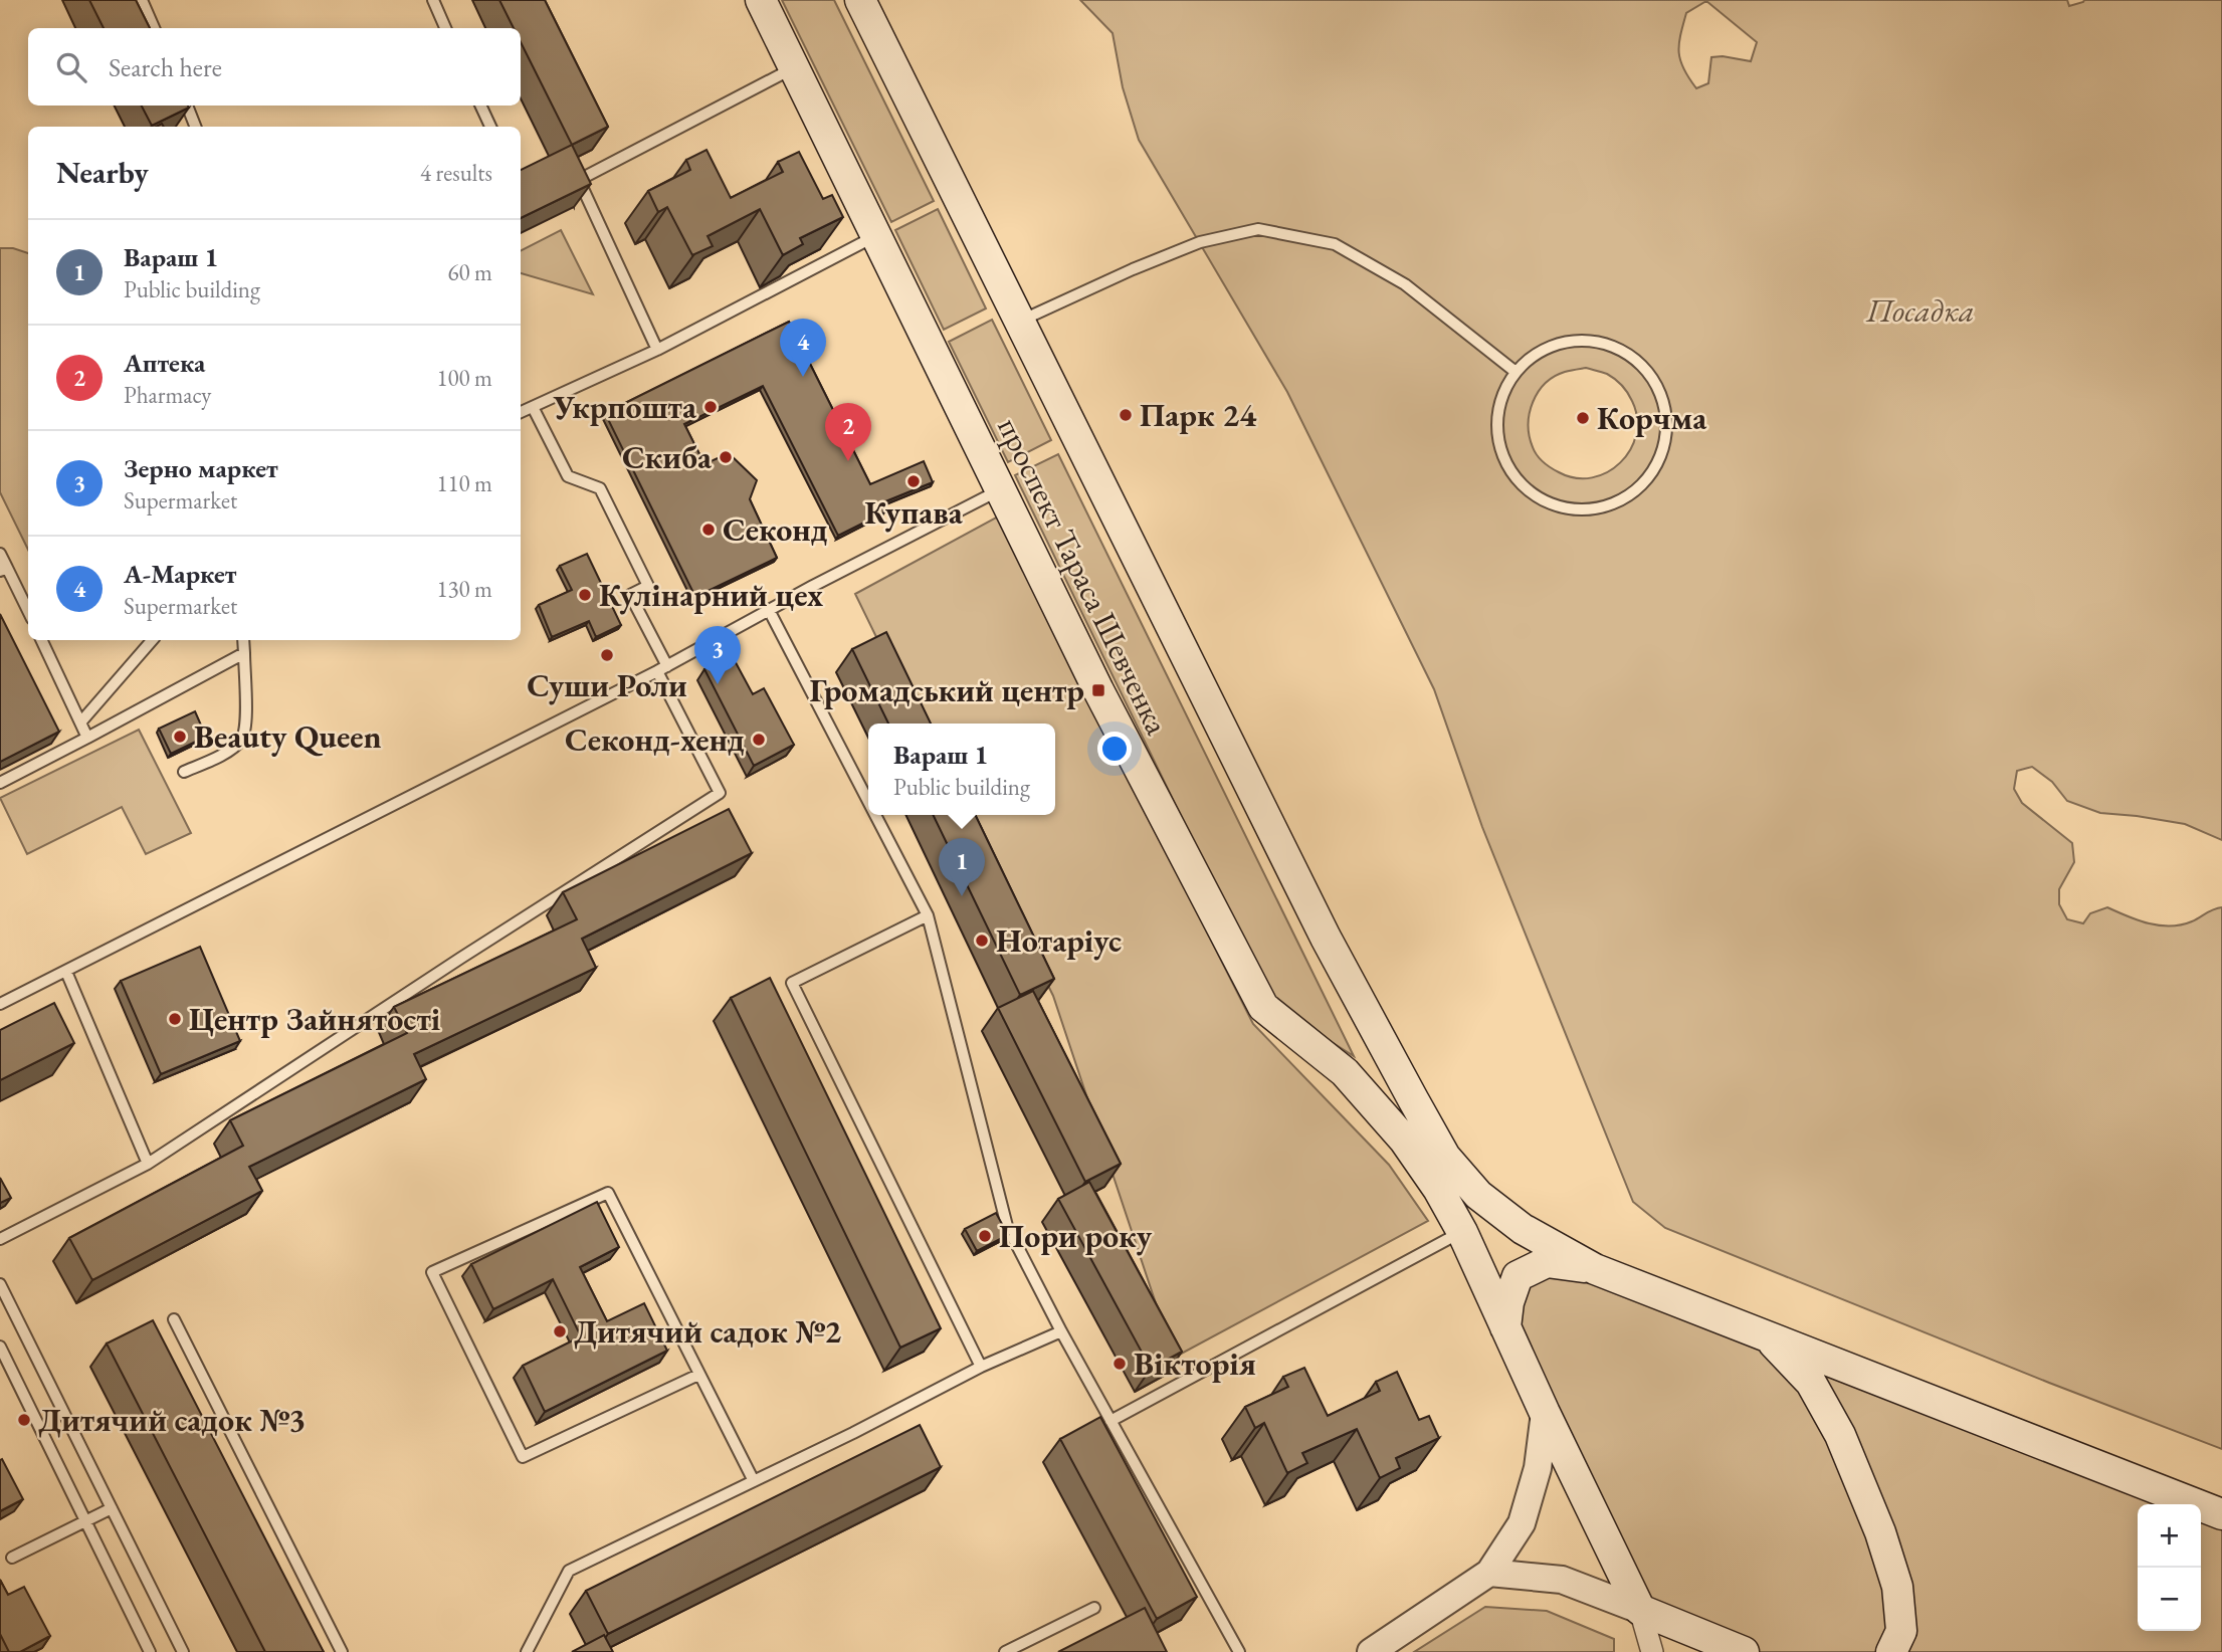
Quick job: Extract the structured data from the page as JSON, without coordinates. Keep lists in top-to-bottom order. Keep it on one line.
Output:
{"streets":{"main road":["проспект Тараса Шевченка"]},"parks":["Посадка"],"places":{"other":["Укрпошта","Парк 24","Корчма","Скиба","Купава","Секонд","Кулінарний цех","Суши Роли","Beauty Queen","Секонд-хенд","Нотаріус","Центр Зайнятості","Пори року","Дитячий садок №2","Вікторія","Дитячий садок №3"],"transit":["Громадський центр"]},"page":{"search":"Search here","heading":["Nearby","4 results"],"list":[{"mark":"1","name":"Вараш 1","note":"Public building","value":"60 m"},{"mark":"2","name":"Аптека","note":"Pharmacy","value":"100 m"},{"mark":"3","name":"Зерно маркет","note":"Supermarket","value":"110 m"},{"mark":"4","name":"А-Маркет","note":"Supermarket","value":"130 m"}],"pins":["4","2","3","1"],"popup":["Вараш 1","Public building"],"map_buttons":["+","−"]}}
